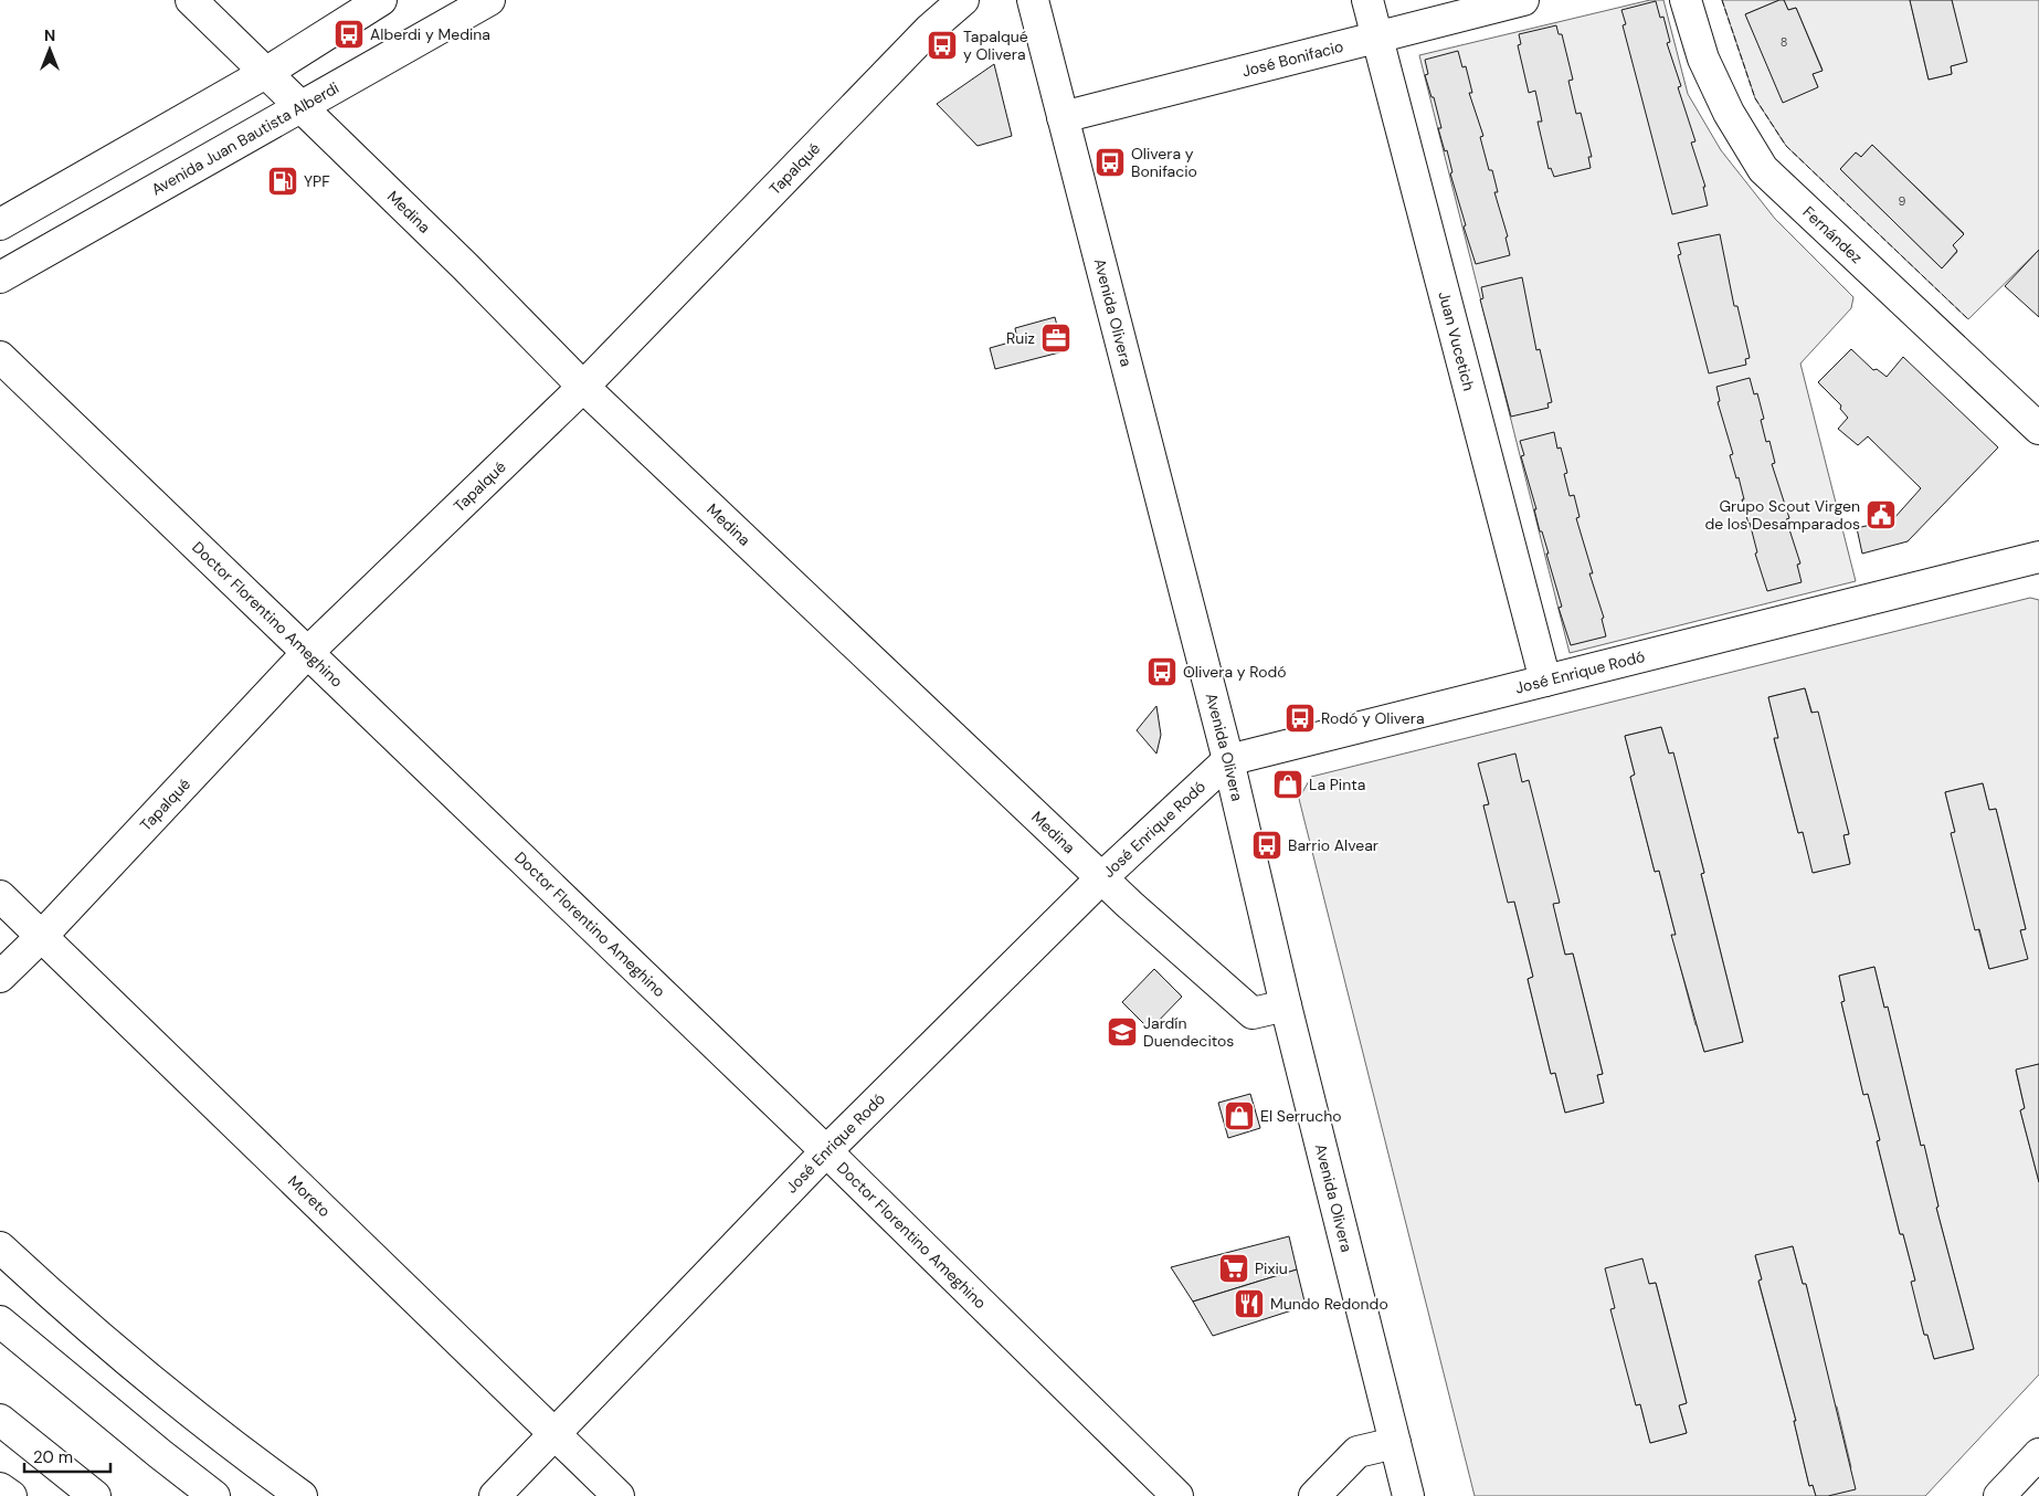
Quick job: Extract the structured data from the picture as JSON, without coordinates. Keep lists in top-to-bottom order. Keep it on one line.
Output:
{"streets":{"main road":["José Bonifacio","Avenida Juan Bautista Alberdi","Tapalqué","Medina","Fernández","Avenida Olivera","Juan Vucetich","Doctor Florentino Ameghino","José Enrique Rodó","Moreto"]},"crossings":[["José Bonifacio","Avenida Olivera"],["José Bonifacio","Juan Vucetich"],["Avenida Juan Bautista Alberdi","Medina"],["Tapalqué","Medina"],["Tapalqué","Doctor Florentino Ameghino"],["Tapalqué","Moreto"],["Medina","Avenida Olivera"],["Medina","José Enrique Rodó"],["Avenida Olivera","José Enrique Rodó"],["Juan Vucetich","José Enrique Rodó"],["Doctor Florentino Ameghino","José Enrique Rodó"],["José Enrique Rodó","Moreto"]],"places":{"bus stop":["Alberdi y Medina","Tapalqué y Olivera","Olivera y Bonifacio","Olivera y Rodó","Rodó y Olivera","Barrio Alvear"],"fuel station":["YPF"],"office":["Ruiz"],"public building":["Grupo Scout Virgen de los Desamparados"],"shop":["La Pinta","El Serrucho"],"school or university":["Jardín Duendecitos"],"supermarket":["Pixiu"],"restaurant":["Mundo Redondo"]},"house_numbers":["8","9"],"scale_bar":"20 m","north":"top"}
